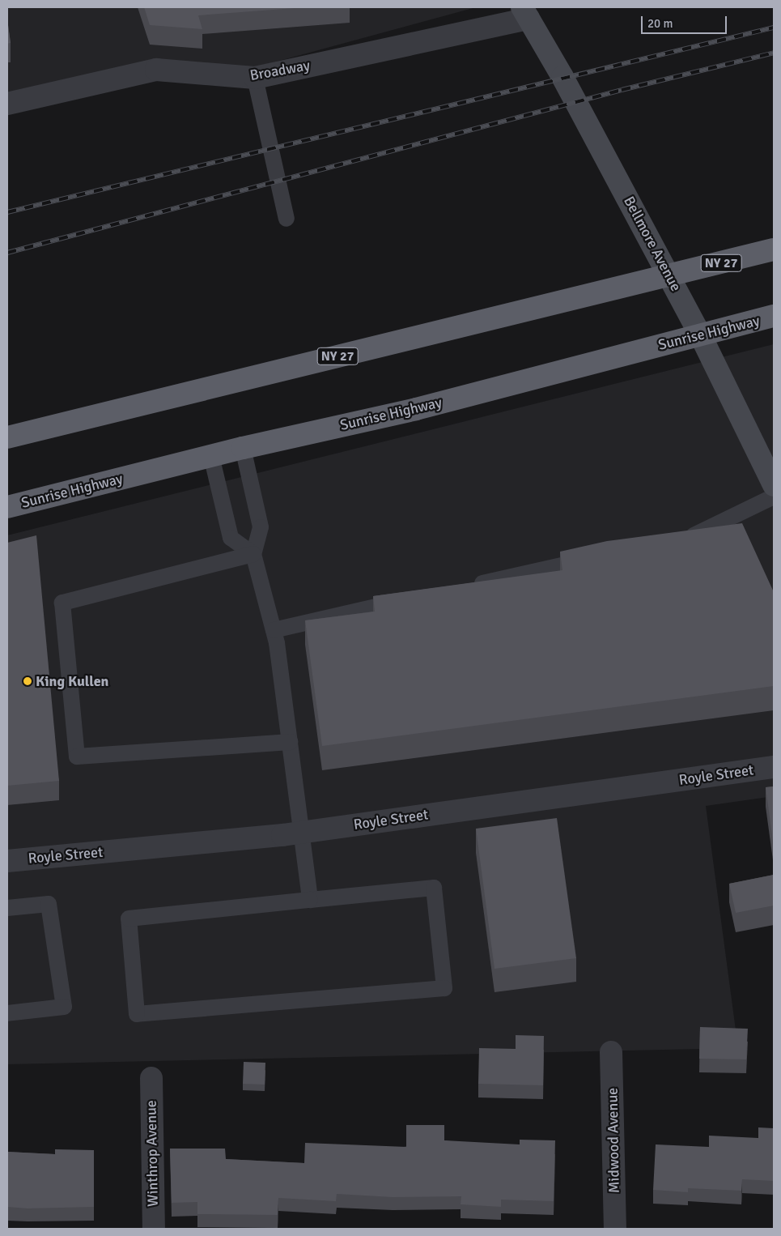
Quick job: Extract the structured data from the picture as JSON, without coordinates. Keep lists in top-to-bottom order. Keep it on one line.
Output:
{"streets":{"highway":["NY 27","Sunrise Highway"],"main road":["Bellmore Avenue"],"street":["Broadway","Royle Street","Midwood Avenue","Winthrop Avenue"]},"crossings":[["Broadway","Bellmore Avenue"],["Bellmore Avenue","NY 27"],["Bellmore Avenue","Sunrise Highway"]],"places":["King Kullen"],"scale_bar":"20 m"}
